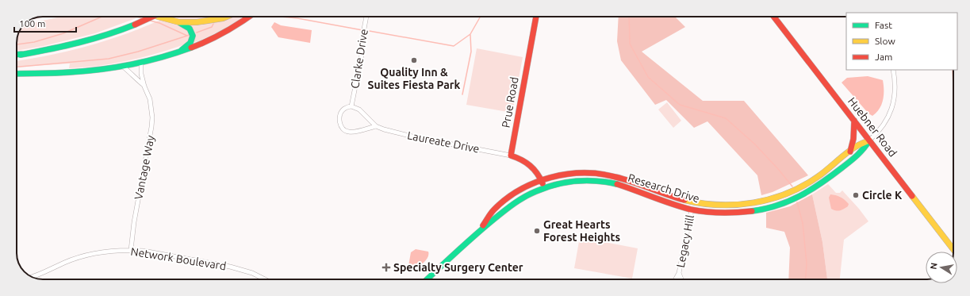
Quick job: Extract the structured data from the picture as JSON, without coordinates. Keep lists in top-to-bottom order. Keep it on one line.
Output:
{"streets":{"main road":["Prue Road","Huebner Road","Research Drive"],"street":["Clarke Drive","Laureate Drive","Vantage Way","Legacy Hill","Network Boulevard"]},"crossings":[["Clarke Drive","Laureate Drive"],["Prue Road","Laureate Drive"],["Huebner Road","Research Drive"],["Vantage Way","Network Boulevard"],["Research Drive","Legacy Hill"]],"places":{"other":["Quality Inn & Suites Fiesta Park","Circle K","Great Hearts Forest Heights"],"health":["Specialty Surgery Center"]},"legend":["Fast","Slow","Jam"],"scale_bar":"100 m","north":"left"}
